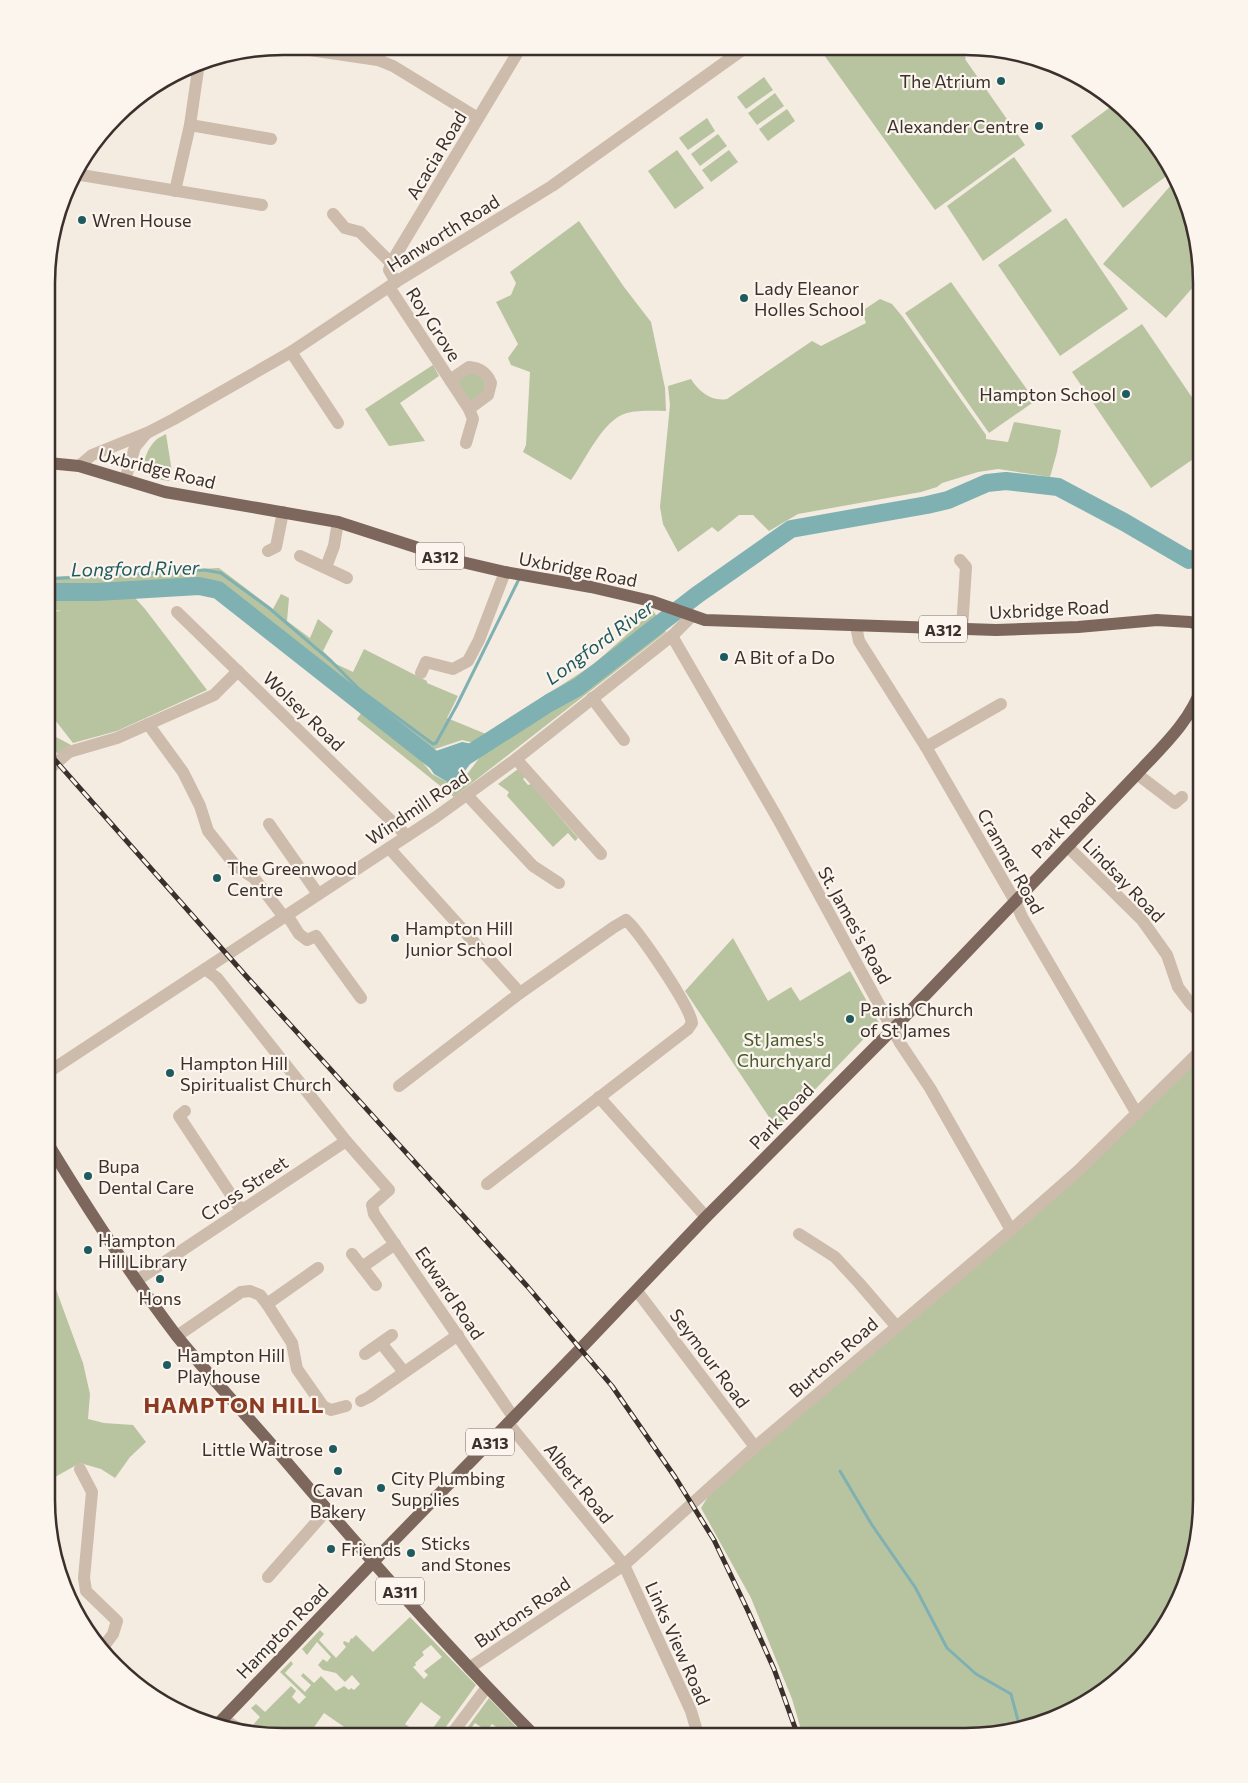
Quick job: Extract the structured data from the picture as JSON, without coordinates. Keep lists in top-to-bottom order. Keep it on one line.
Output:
{"streets":{"main road":["Uxbridge Road","A312","Park Road","A313","A311","Hampton Road"],"street":["Acacia Road","Hanworth Road","Roy Grove","Wolsey Road","Windmill Road","Cranmer Road","Lindsay Road","St. James's Road","Cross Street","Edward Road","Burtons Road","Seymour Road","Albert Road","Links View Road"]},"crossings":[["Hanworth Road","Roy Grove"],["Hanworth Road","Uxbridge Road"],["Uxbridge Road","Windmill Road"],["Uxbridge Road","Cranmer Road"],["Wolsey Road","Windmill Road"],["Windmill Road","St. James's Road"],["Park Road","Cranmer Road"],["Park Road","Lindsay Road"],["Park Road","St. James's Road"],["Park Road","Edward Road"],["Park Road","Seymour Road"],["Park Road","Albert Road"],["Park Road","A311"],["Park Road","Hampton Road"],["Cranmer Road","Burtons Road"],["St. James's Road","Burtons Road"],["Cross Street","Edward Road"],["Cross Street","A311"],["Edward Road","Albert Road"],["Burtons Road","Seymour Road"],["Burtons Road","Albert Road"],["Burtons Road","A311"],["Burtons Road","Links View Road"],["Albert Road","Links View Road"],["A311","Hampton Road"]],"districts":["HAMPTON HILL"],"water":["Longford River"],"parks":["St James's Churchyard"],"places":["The Atrium","Alexander Centre","Wren House","Lady Eleanor Holles School","Hampton School","A Bit of a Do","The Greenwood Centre","Hampton Hill Junior School","Parish Church of St James","Hampton Hill Spiritualist Church","Bupa Dental Care","Hampton Hill Library","Hons","Hampton Hill Playhouse","Little Waitrose","Cavan Bakery","City Plumbing Supplies","Friends","Sticks and Stones"]}
